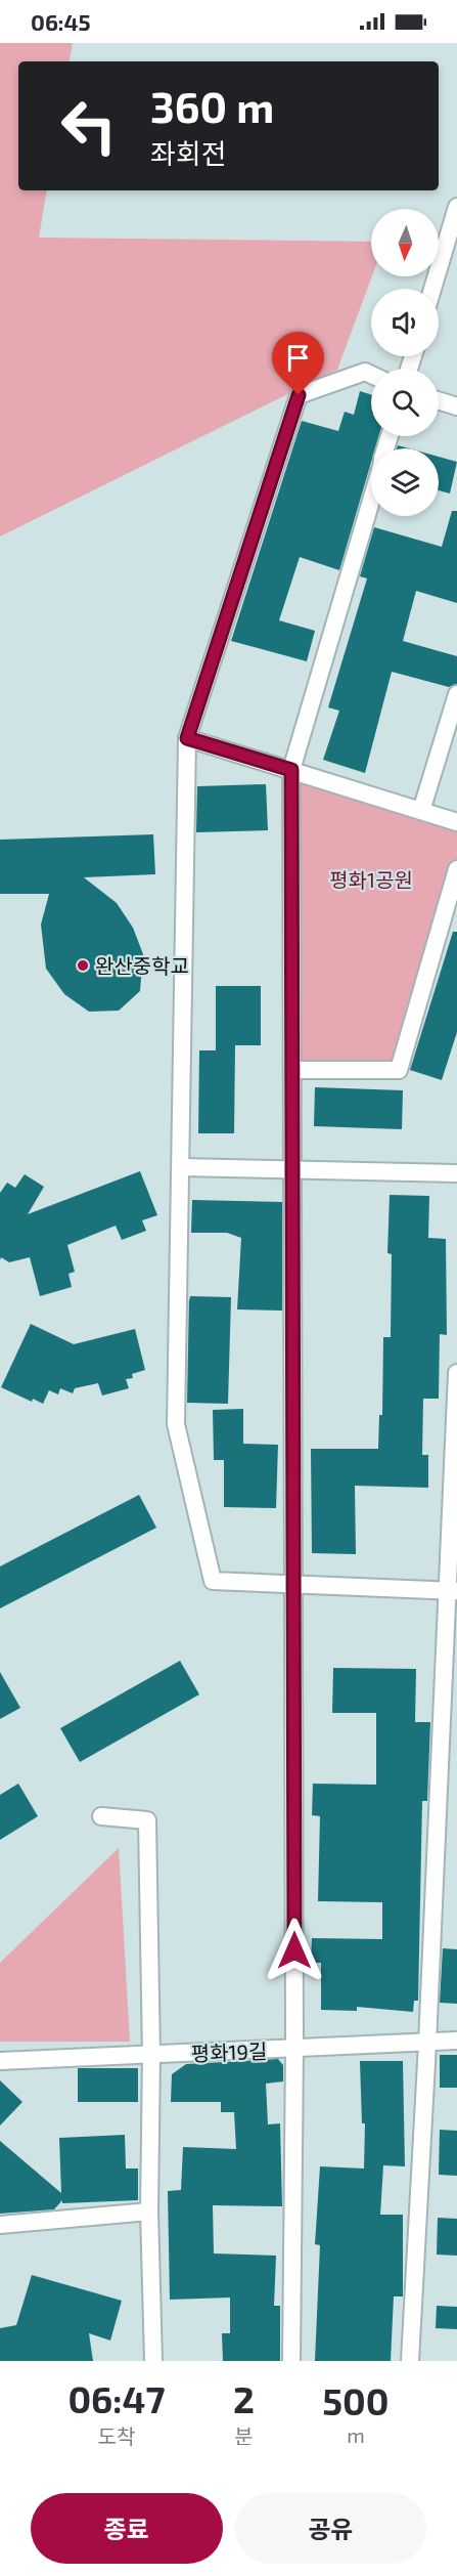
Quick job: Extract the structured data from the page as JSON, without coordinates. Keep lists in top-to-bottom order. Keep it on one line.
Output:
{"streets":{"street":["평화19길"]},"parks":["평화1공원"],"places":["완산중학교"],"north":"bottom","page":{"status":"06:45","turn":["360 m","좌회전"],"eta":["06:47","도착","2","분","500","m"],"buttons":["종료","공유"]}}
